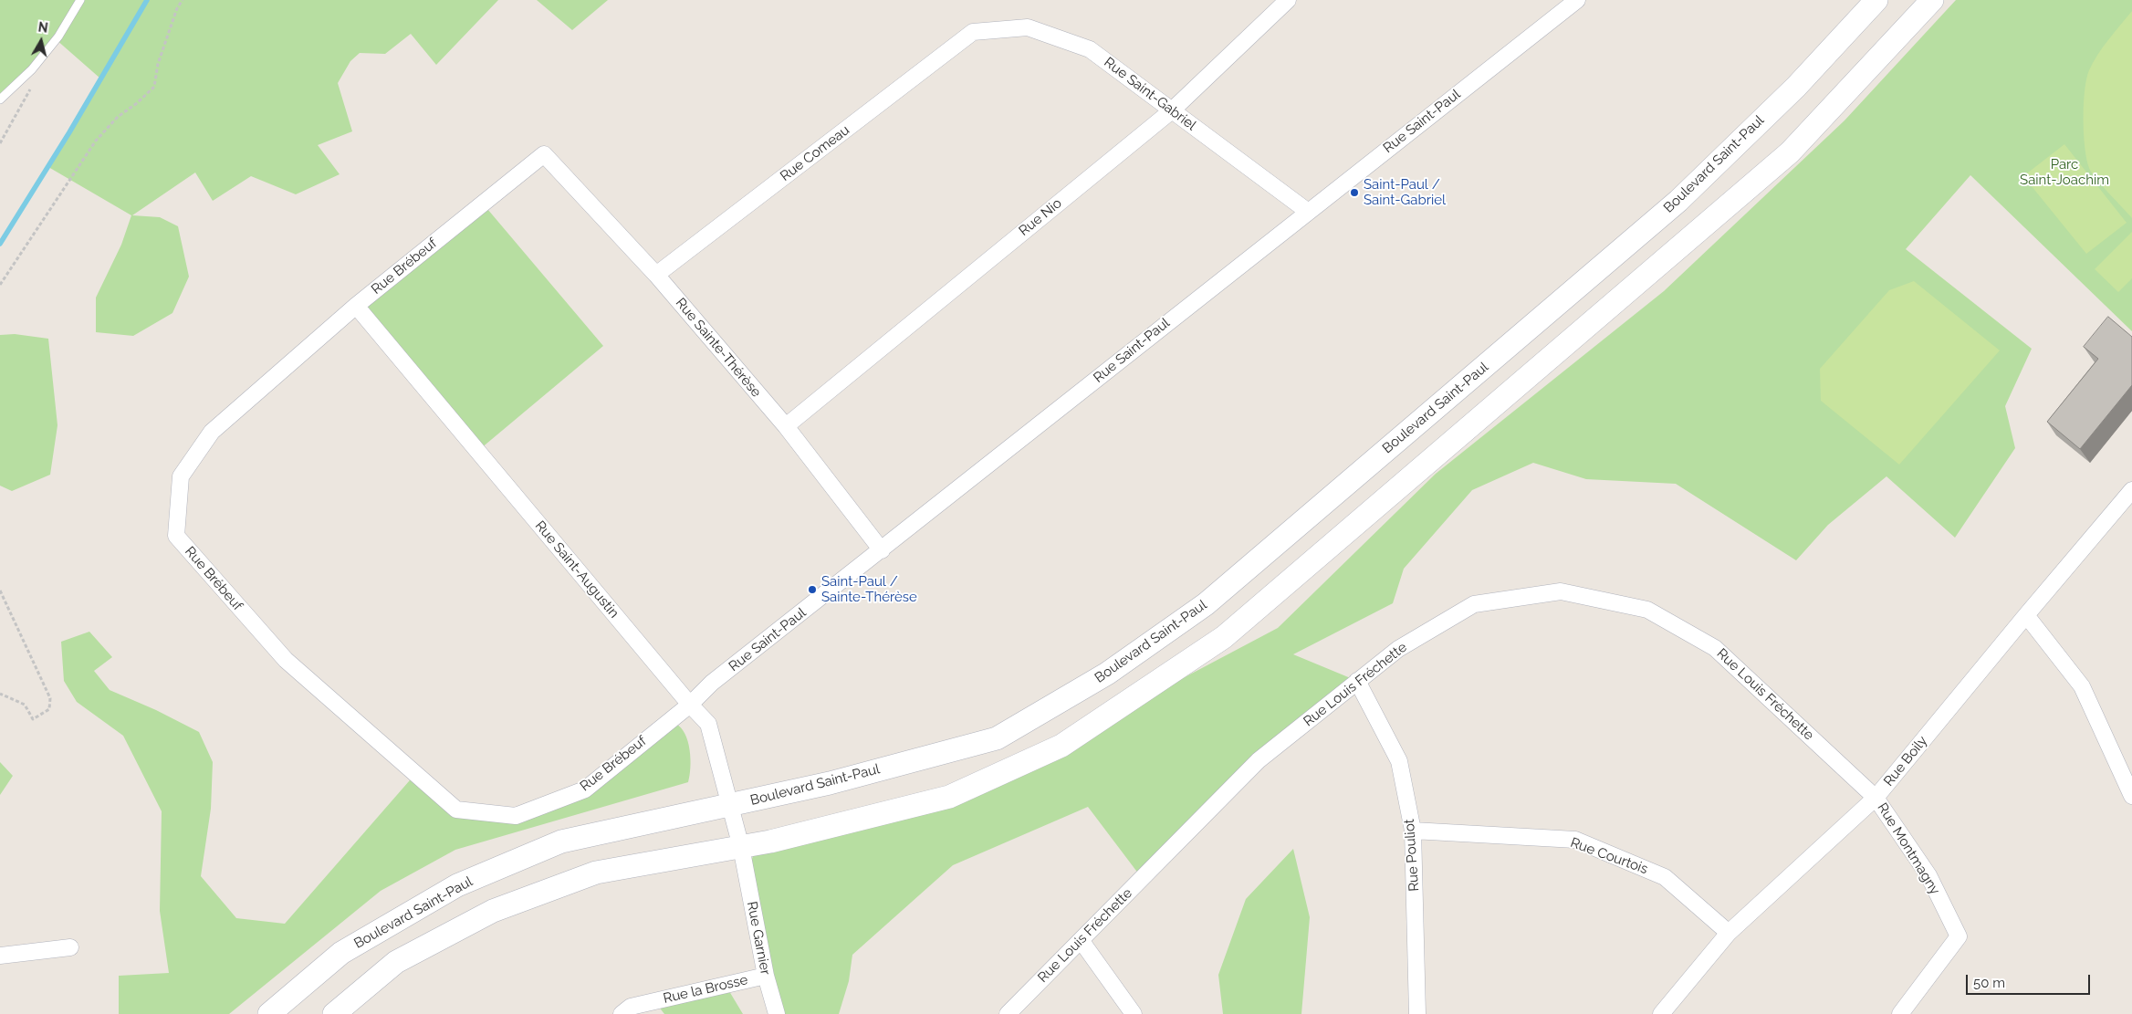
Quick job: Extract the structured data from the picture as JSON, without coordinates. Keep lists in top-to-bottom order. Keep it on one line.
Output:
{"streets":{"main road":["Boulevard Saint-Paul"],"street":["Rue Saint-Gabriel","Rue Saint-Paul","Rue Comeau","Rue Nio","Rue Brébeuf","Rue Sainte-Thérèse","Rue Saint-Augustin","Rue Louis Fréchette","Rue Boily","Rue Montmagny","Rue Pouliot","Rue Courtois","Rue Garnier","Rue la Brosse"]},"crossings":[["Rue Saint-Gabriel","Rue Saint-Paul"],["Rue Saint-Gabriel","Rue Comeau"],["Rue Saint-Gabriel","Rue Nio"],["Rue Saint-Paul","Rue Brébeuf"],["Rue Saint-Paul","Rue Sainte-Thérèse"],["Rue Saint-Paul","Rue Saint-Augustin"],["Rue Comeau","Rue Sainte-Thérèse"],["Boulevard Saint-Paul","Rue Saint-Augustin"],["Rue Nio","Rue Sainte-Thérèse"],["Rue Brébeuf","Rue Sainte-Thérèse"],["Rue Brébeuf","Rue Saint-Augustin"],["Rue Saint-Augustin","Rue Garnier"],["Rue Louis Fréchette","Rue Boily"],["Rue Louis Fréchette","Rue Montmagny"],["Rue Louis Fréchette","Rue Pouliot"],["Rue Boily","Rue Montmagny"],["Rue Boily","Rue Courtois"],["Rue Pouliot","Rue Courtois"],["Rue Garnier","Rue la Brosse"]],"parks":["Parc Saint-Joachim"],"places":["Saint-Paul / Saint-Gabriel","Saint-Paul / Sainte-Thérèse"],"scale_bar":"50 m","north":"top"}
